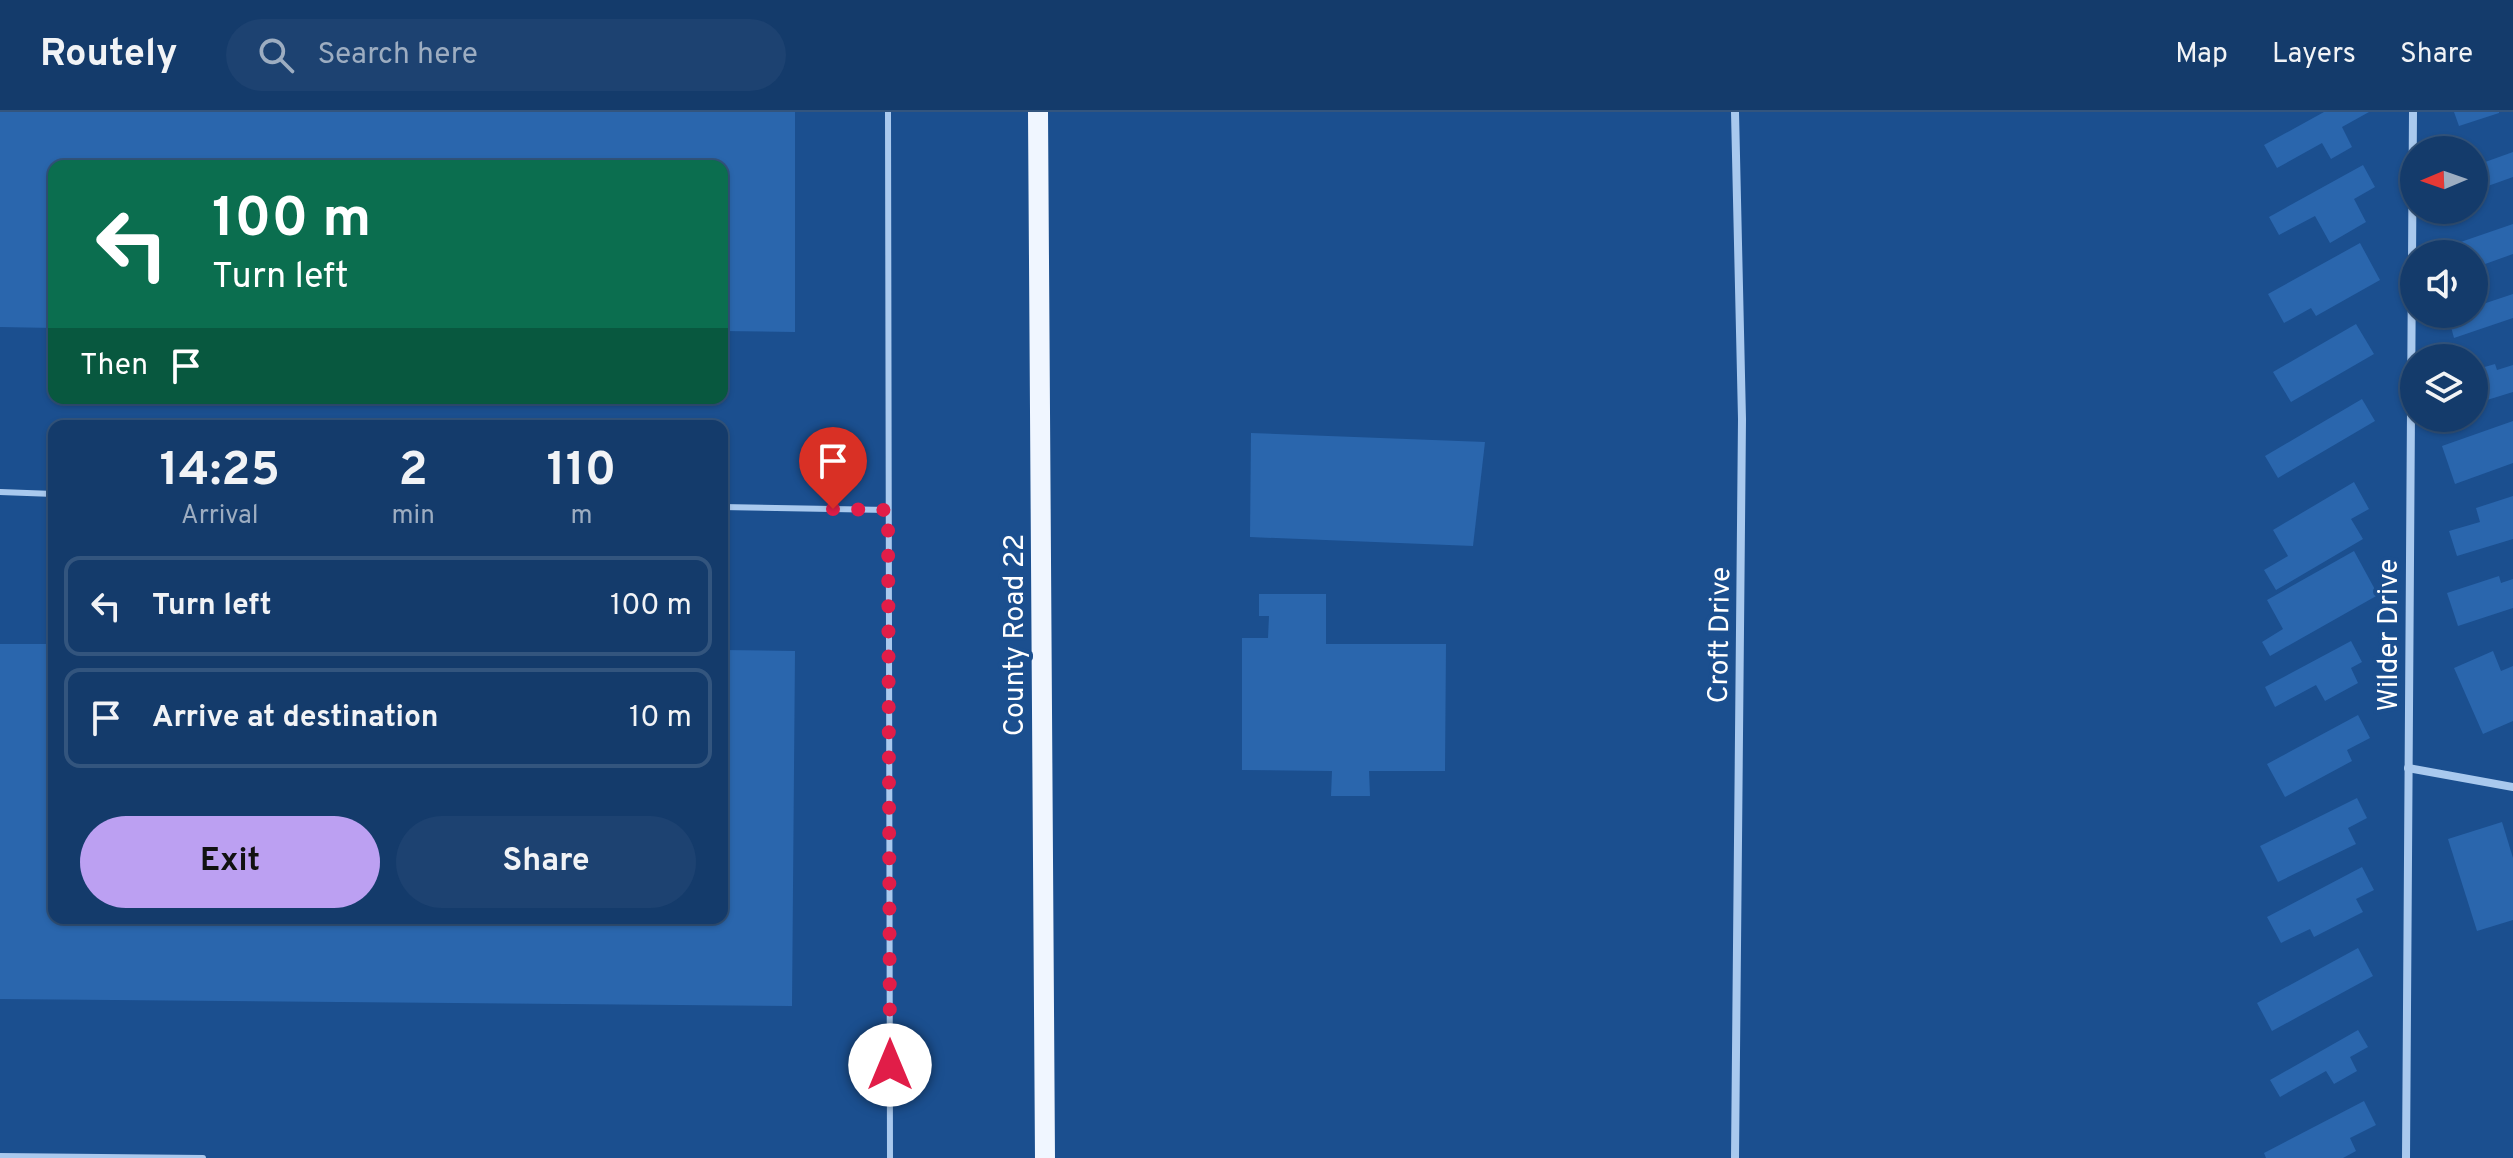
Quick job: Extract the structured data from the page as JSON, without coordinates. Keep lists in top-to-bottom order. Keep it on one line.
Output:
{"streets":{"main road":["County Road 22"],"street":["Croft Drive","Wilder Drive"]},"north":"left","page":{"header":"Routely","search":"Search here","nav":["Map","Layers","Share"],"turn":["100 m","Turn left"],"then":"Then","eta":["14:25","Arrival","2","min","110","m"],"list":[{"name":"Turn left","value":"100 m"},{"name":"Arrive at destination","value":"10 m"}],"buttons":["Exit","Share"]}}
